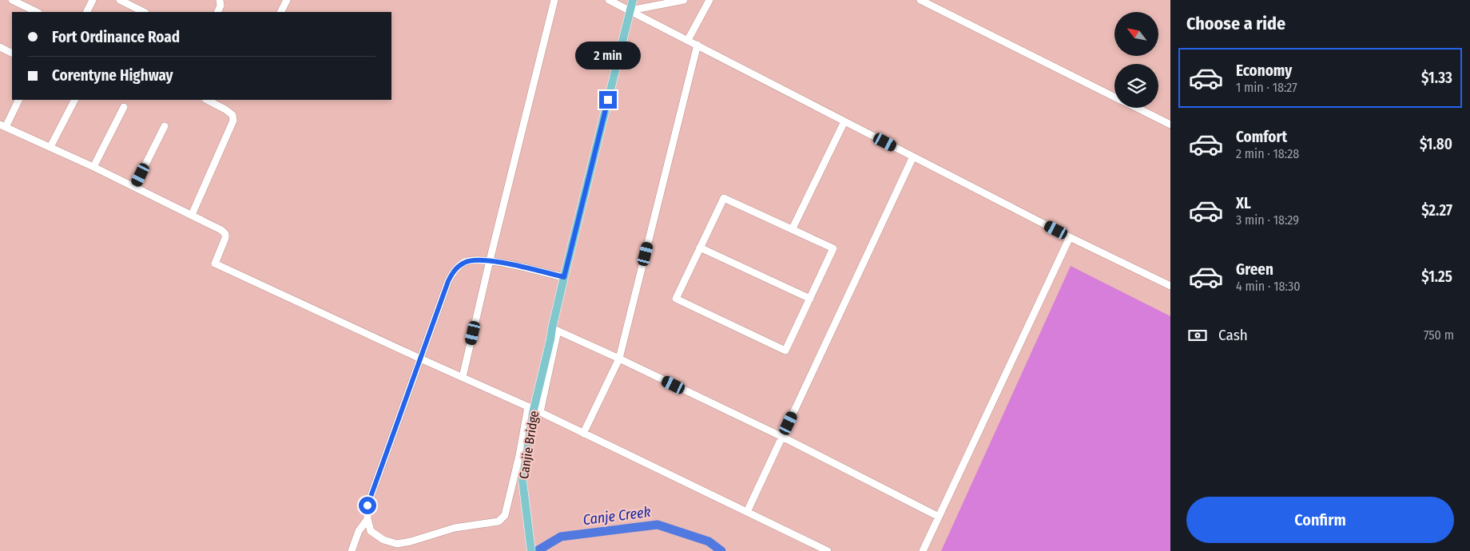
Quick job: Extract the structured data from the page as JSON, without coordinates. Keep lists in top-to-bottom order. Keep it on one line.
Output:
{"streets":{"main road":["Canjie Bridge"]},"water":["Canje Creek"],"north":"top left","page":{"heading":"Choose a ride","banner":["Fort Ordinance Road","Corentyne Highway"],"bubble":"2 min","list":[{"name":"Economy","note":"1 min · 18:27","value":"$1.33"},{"name":"Comfort","note":"2 min · 18:28","value":"$1.80"},{"name":"XL","note":"3 min · 18:29","value":"$2.27"},{"name":"Green","note":"4 min · 18:30","value":"$1.25"}],"pay":["Cash","750 m"],"buttons":"Confirm"}}
